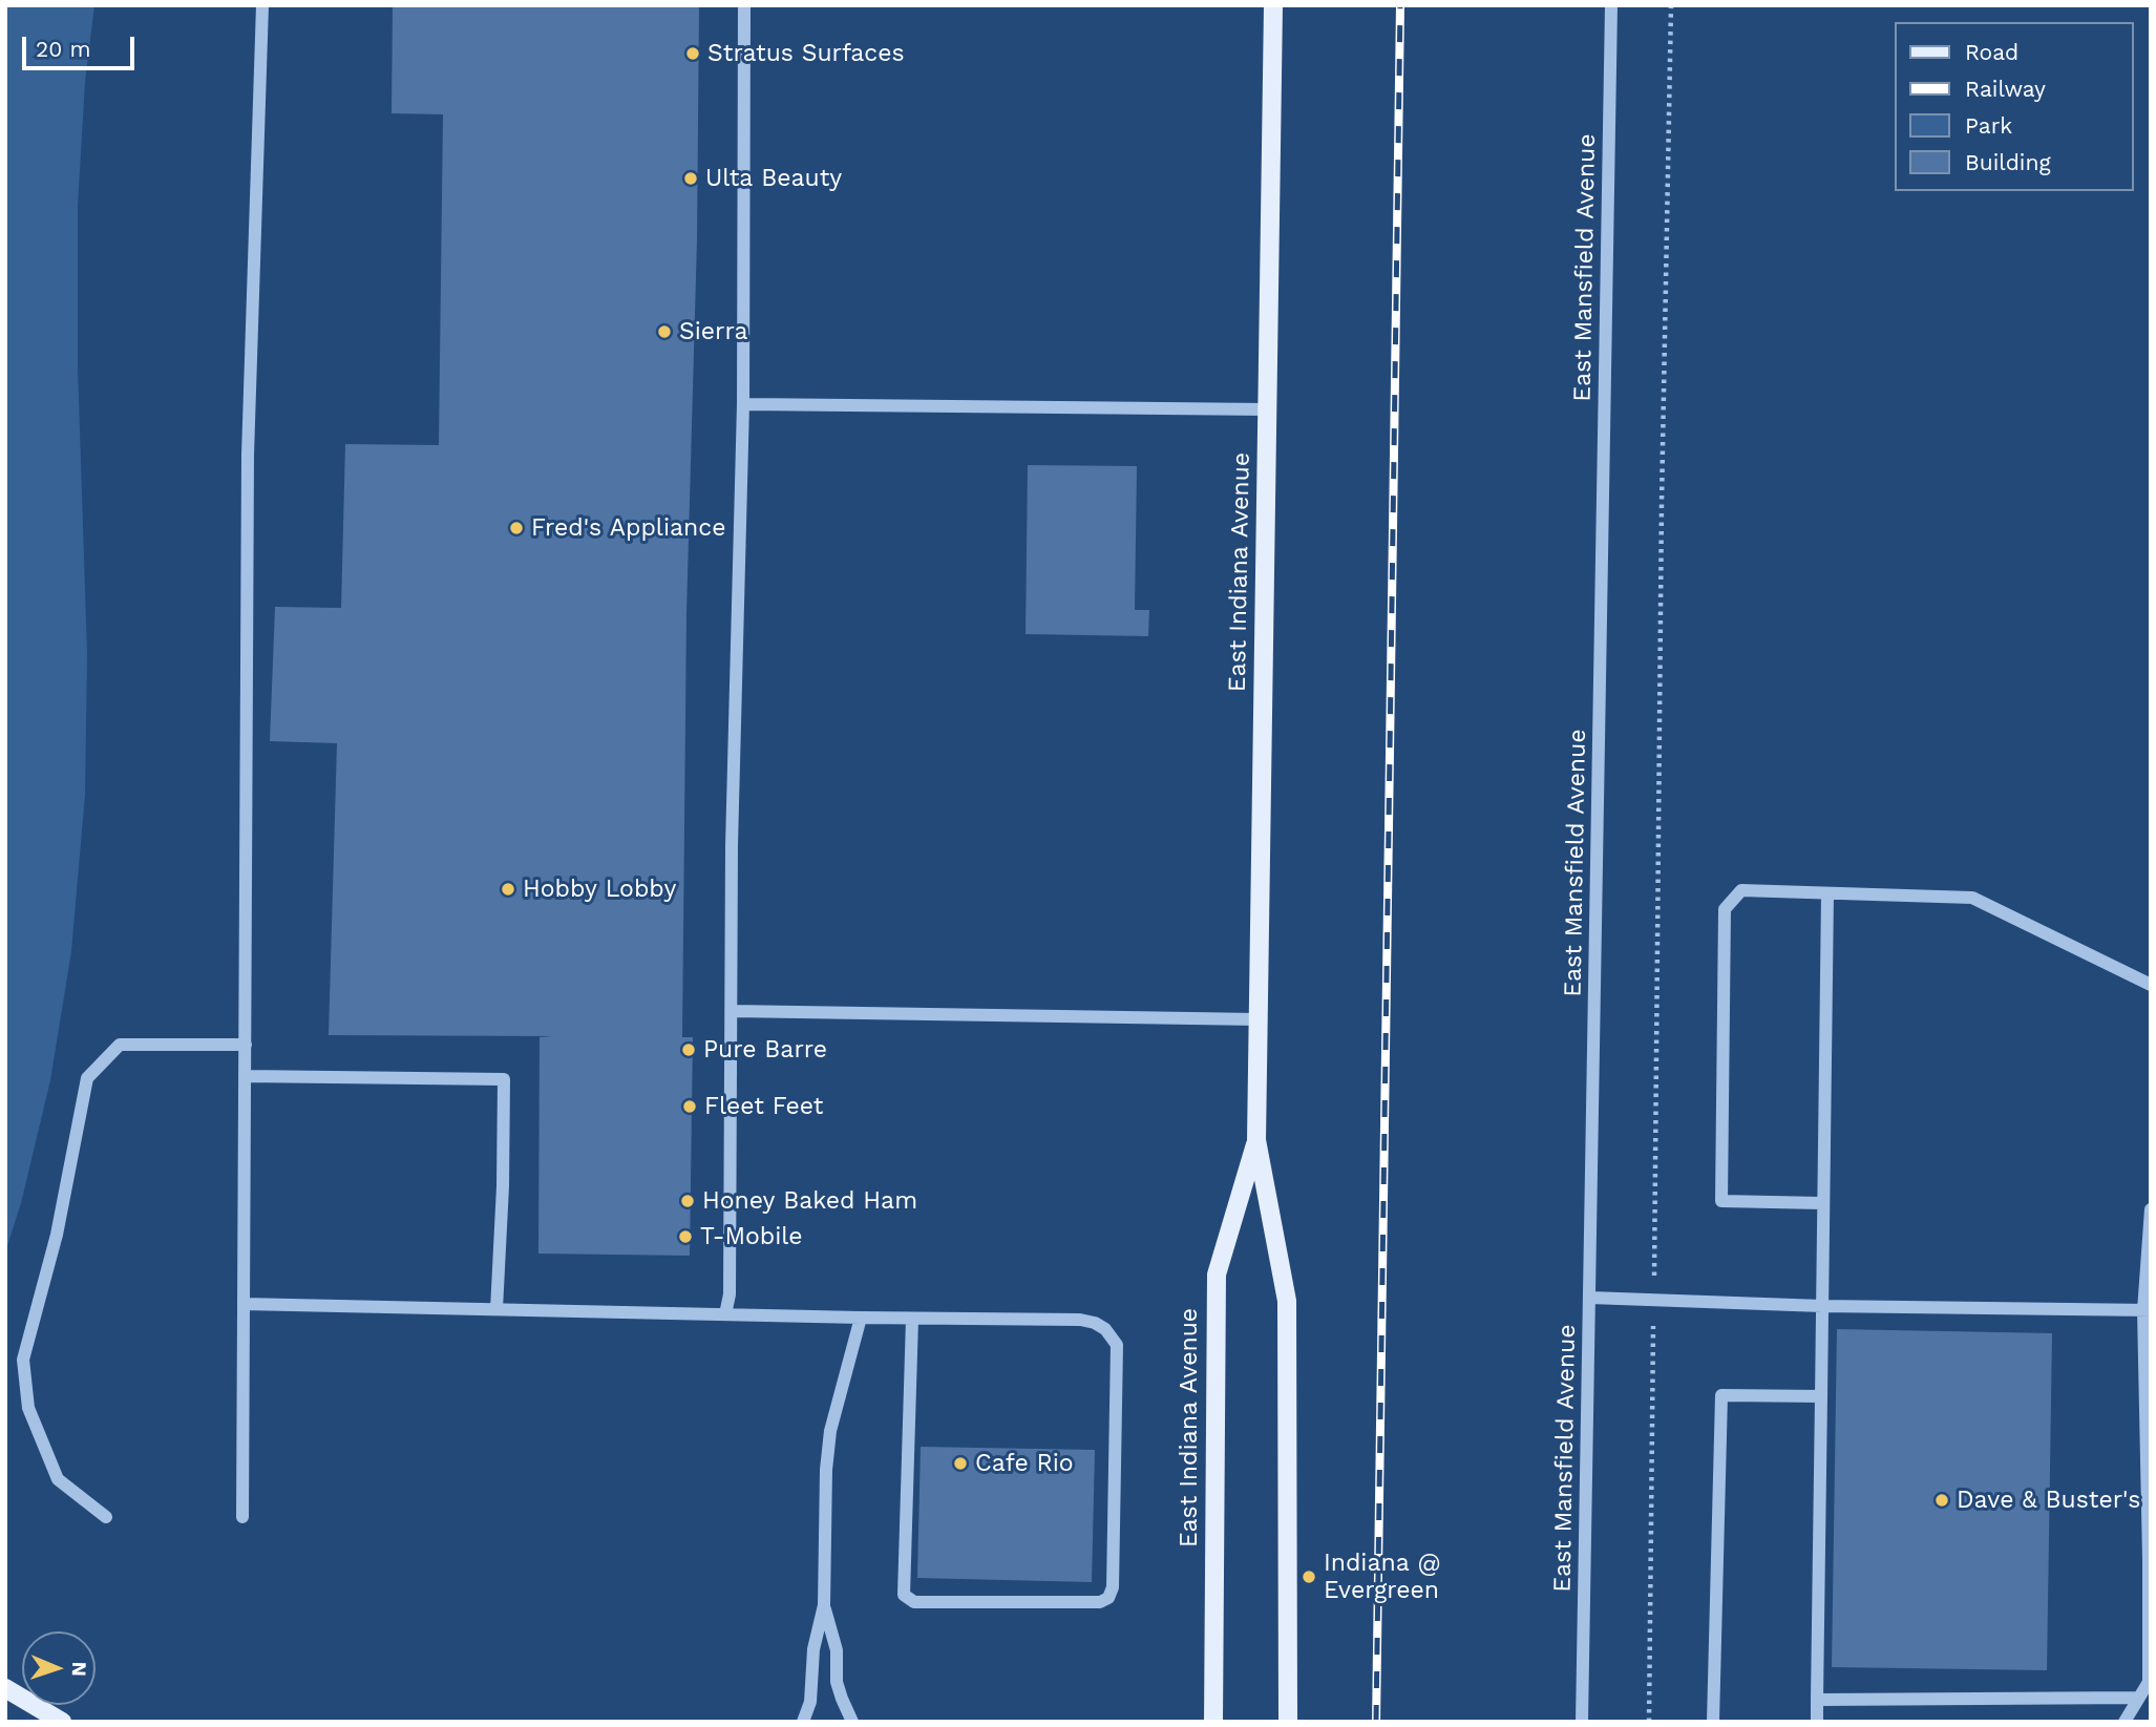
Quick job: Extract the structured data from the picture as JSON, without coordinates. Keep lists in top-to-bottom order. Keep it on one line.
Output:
{"streets":{"main road":["East Indiana Avenue"],"street":["East Mansfield Avenue"]},"places":["Stratus Surfaces","Ulta Beauty","Sierra","Fred's Appliance","Hobby Lobby","Pure Barre","Fleet Feet","Honey Baked Ham","T-Mobile","Cafe Rio","Dave & Buster's","Indiana @ Evergreen"],"legend":["Road","Railway","Park","Building"],"scale_bar":"20 m","north":"right"}
